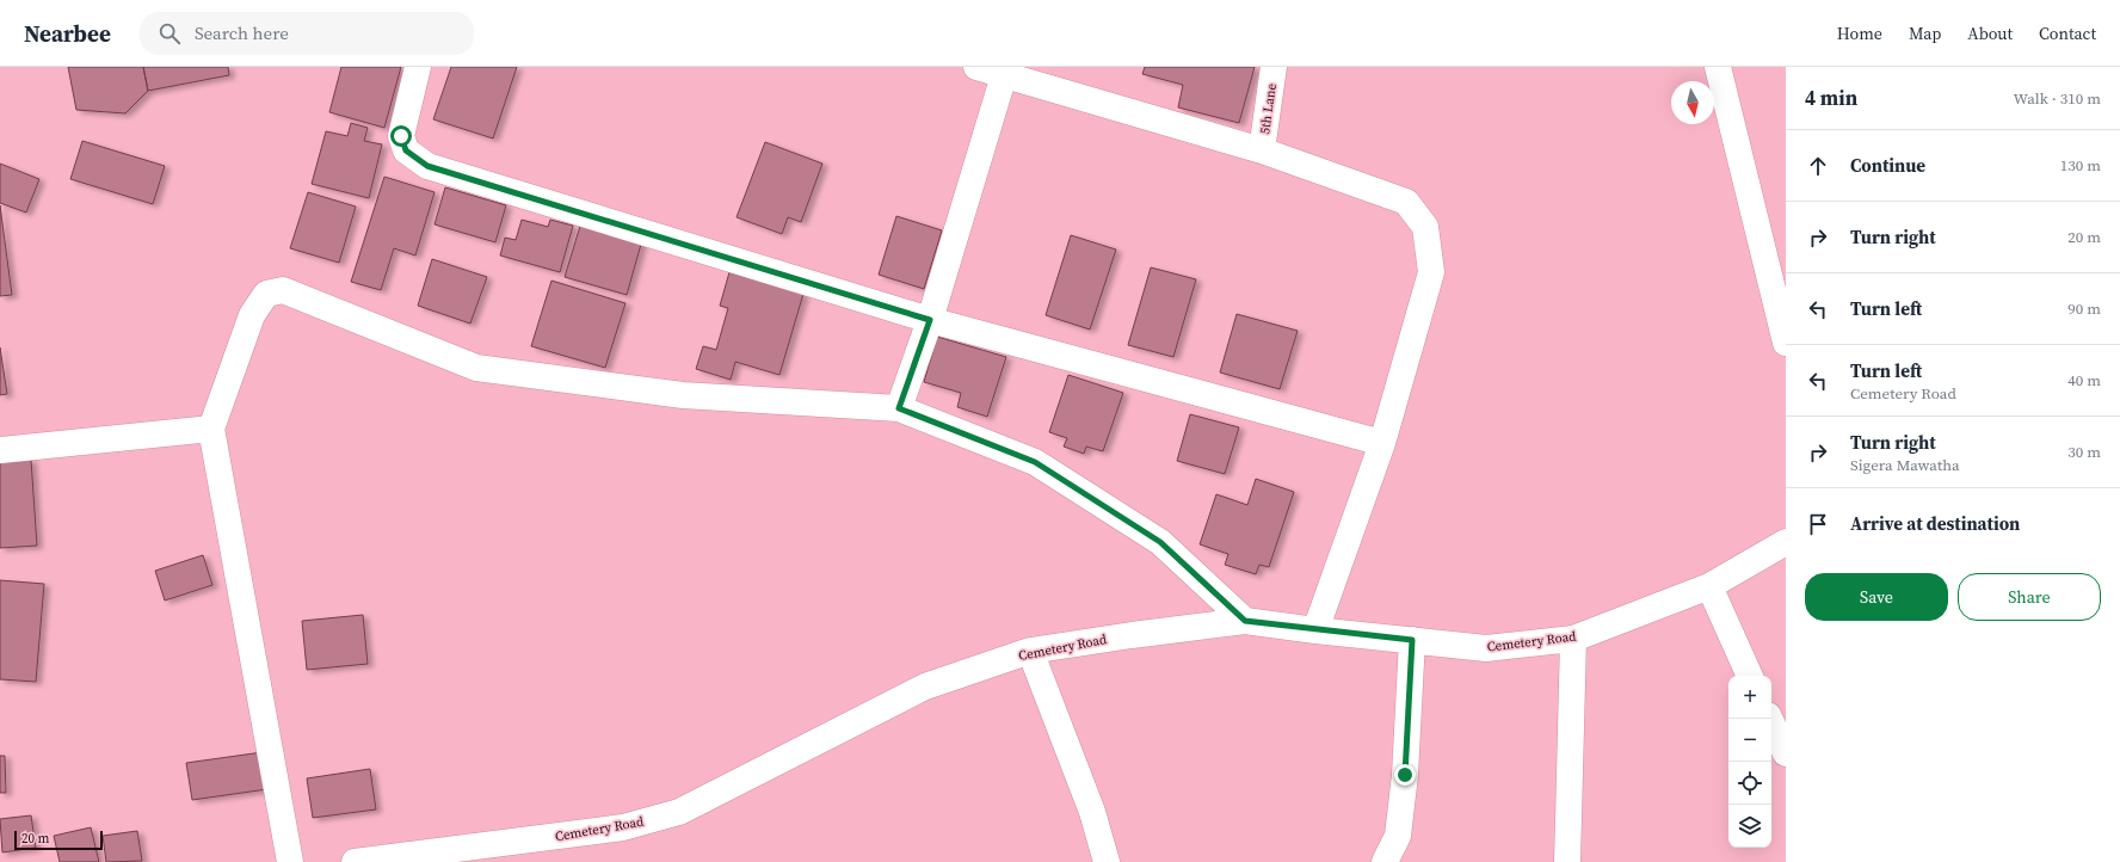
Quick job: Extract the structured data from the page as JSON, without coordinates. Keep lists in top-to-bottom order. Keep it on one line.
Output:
{"streets":{"street":["5th Lane","Cemetery Road"]},"scale_bar":"20 m","north":"bottom","page":{"header":"Nearbee","search":"Search here","nav":["Home","Map","About","Contact"],"heading":["4 min","Walk · 310 m"],"list":[["Continue","130 m"],["Turn right","20 m"],["Turn left","90 m"],["Turn left","Cemetery Road","40 m"],["Turn right","Sigera Mawatha","30 m"],"Arrive at destination"],"buttons":["Save","Share"],"map_buttons":["+","−"],"scale":"20 m"}}
